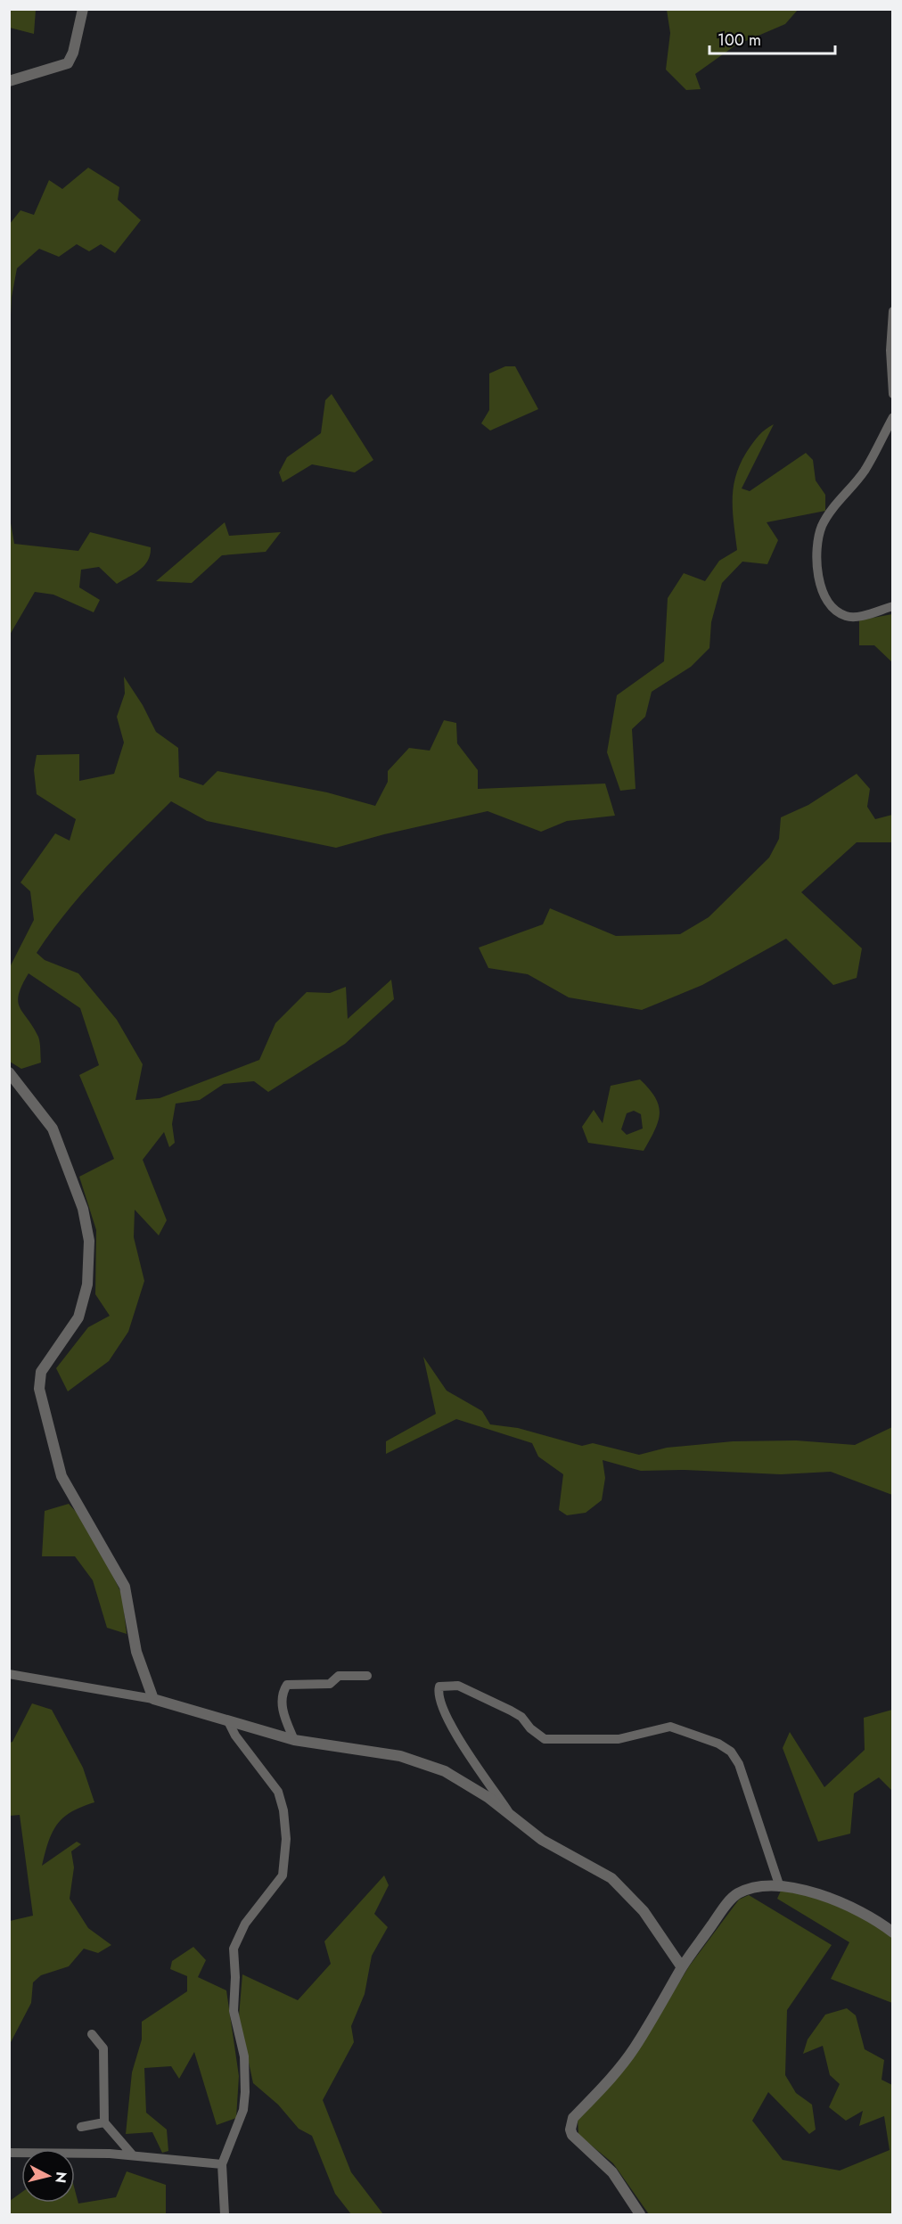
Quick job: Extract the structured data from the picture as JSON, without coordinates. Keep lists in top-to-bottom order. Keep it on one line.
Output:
{"scale_bar":"100 m","north":"right"}
